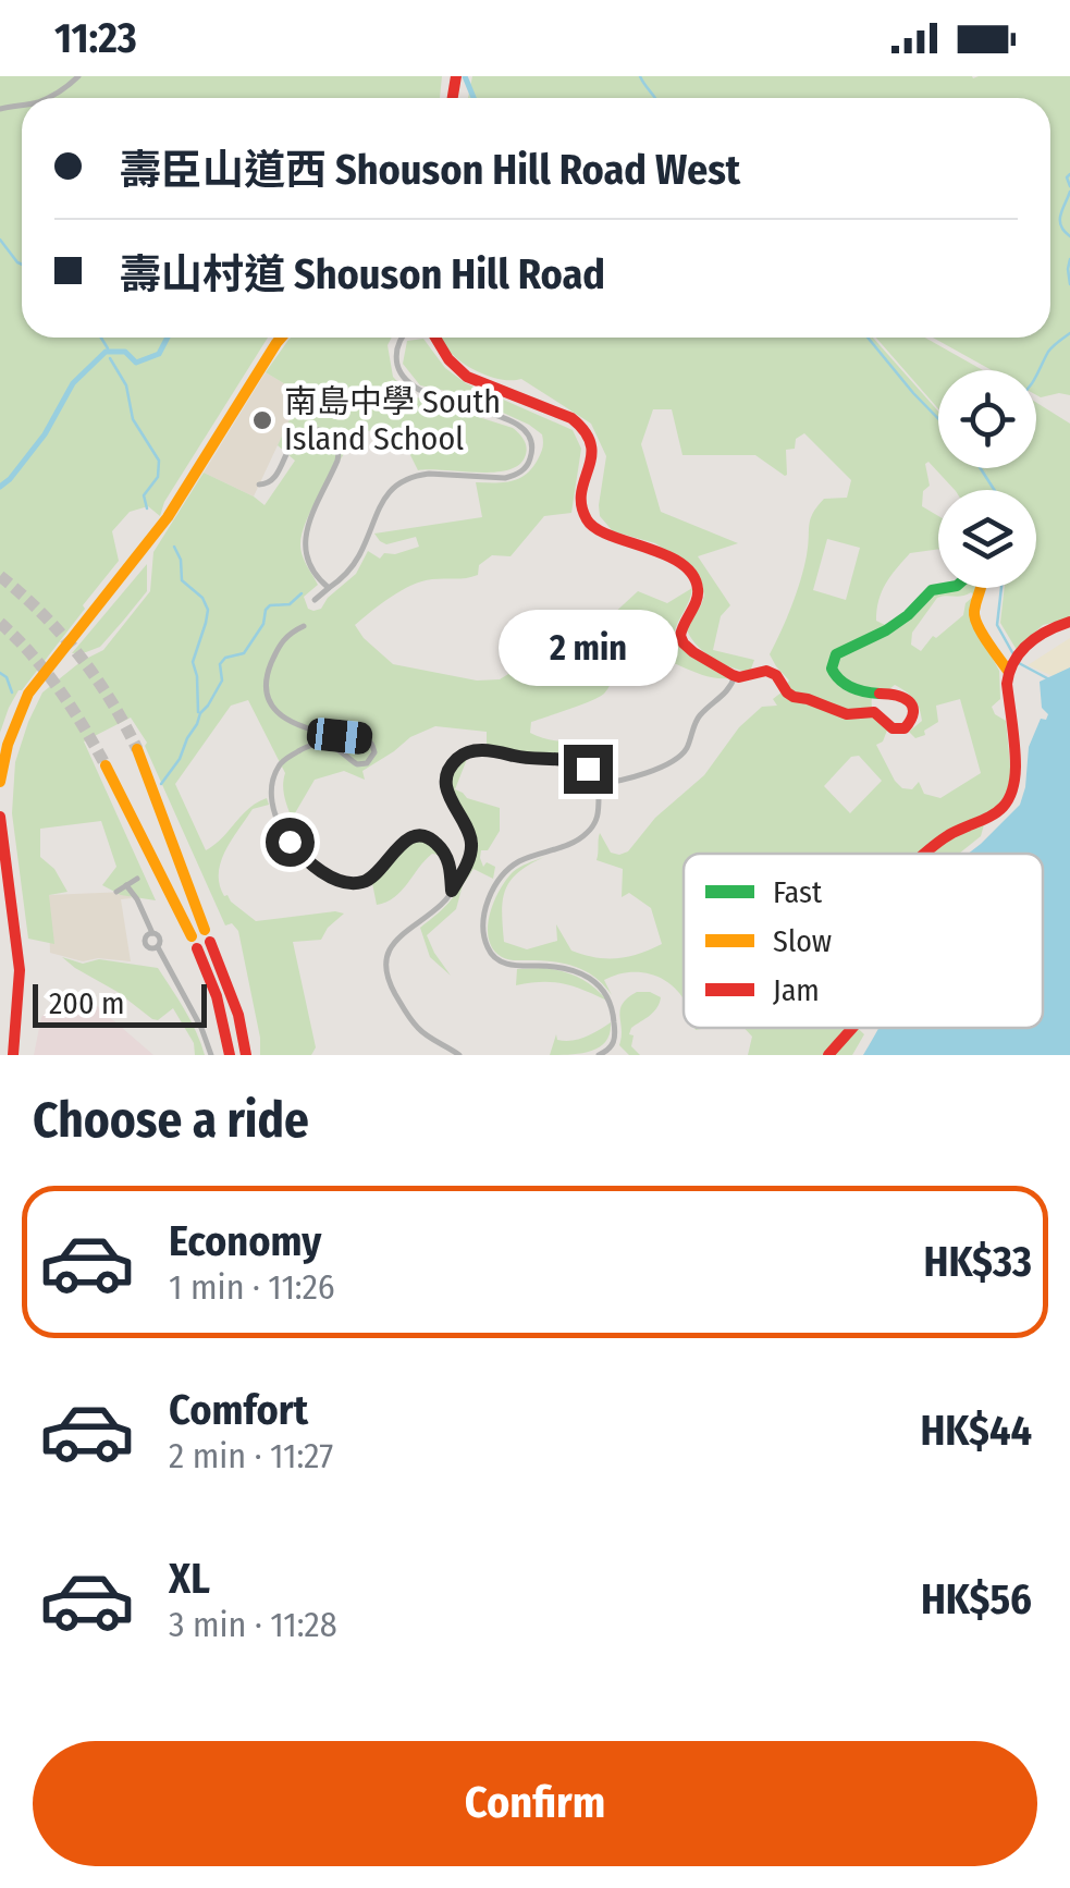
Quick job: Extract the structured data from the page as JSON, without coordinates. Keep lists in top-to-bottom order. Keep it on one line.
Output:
{"places":["南島中學 South Island School"],"legend":["Fast","Slow","Jam"],"scale_bar":"200 m","page":{"status":"11:23","banner":["壽臣山道西 Shouson Hill Road West","壽山村道 Shouson Hill Road"],"bubble":"2 min","scale":"200 m","heading":"Choose a ride","list":[{"name":"Economy","note":"1 min · 11:26","value":"HK$33"},{"name":"Comfort","note":"2 min · 11:27","value":"HK$44"},{"name":"XL","note":"3 min · 11:28","value":"HK$56"}],"buttons":"Confirm"}}
